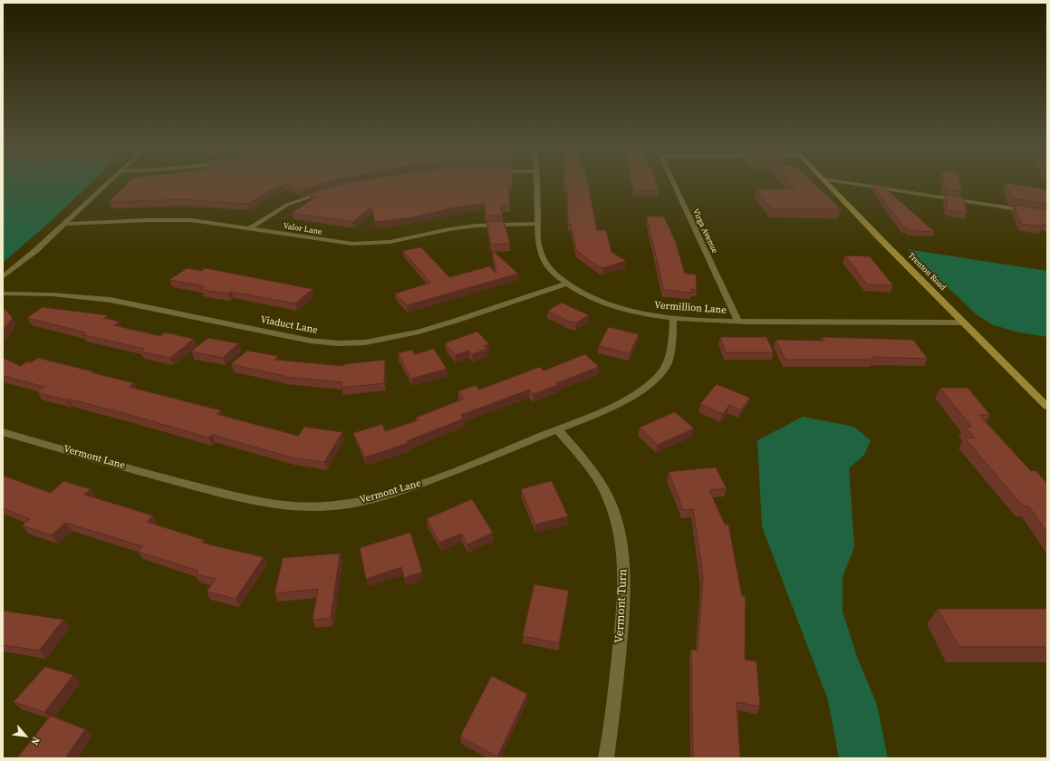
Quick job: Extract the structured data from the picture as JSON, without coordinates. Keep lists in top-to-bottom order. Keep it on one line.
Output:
{"streets":{"main road":["Trenton Road"],"street":["Valor Lane","Virga Avenue","Vermillion Lane","Viaduct Lane","Vermont Lane","Vermont Turn"]},"crossings":[["Valor Lane","Vermillion Lane"],["Virga Avenue","Vermillion Lane"],["Trenton Road","Vermillion Lane"],["Vermillion Lane","Viaduct Lane"],["Vermillion Lane","Vermont Lane"],["Vermont Lane","Vermont Turn"]],"north":"bottom right"}
